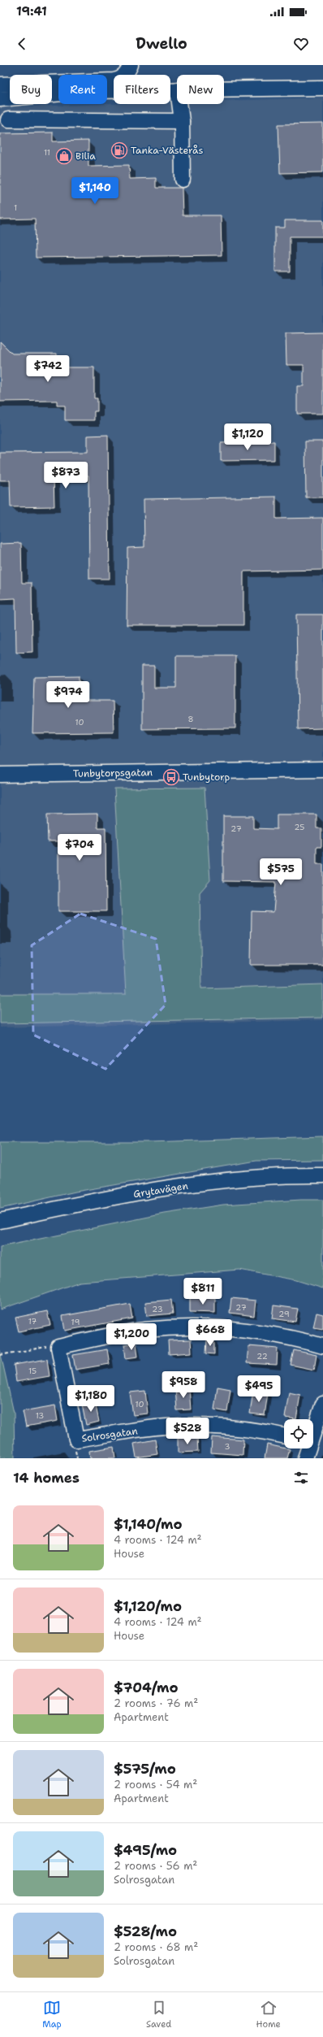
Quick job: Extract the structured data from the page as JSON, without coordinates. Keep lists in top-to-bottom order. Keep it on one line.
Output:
{"streets":{"street":["Tunbytorpsgatan","Grytavägen","Solrosgatan"]},"places":{"fuel station":["Tanka-Västerås"],"shop":["Bilia"],"bus stop":["Tunbytorp"]},"house_numbers":["11","1","8","10","25","27","27","23","29","17","19","22","15","10","13","3"],"page":{"status":"19:41","header":"Dwello","chip":["Buy","Rent","Filters","New"],"price":["$1,140","$742","$1,120","$873","$974","$704","$575","$811","$668","$1,200","$958","$495","$1,180","$528"],"heading":"14 homes","list":[{"name":"$1,140/mo","note":"4 rooms · 124 m² · House"},{"name":"$1,120/mo","note":"4 rooms · 124 m² · House"},{"name":"$704/mo","note":"2 rooms · 76 m² · Apartment"},{"name":"$575/mo","note":"2 rooms · 54 m² · Apartment"},{"name":"$495/mo","note":"2 rooms · 56 m² · Solrosgatan"},{"name":"$528/mo","note":"2 rooms · 68 m² · Solrosgatan"}],"tabs":["Map","Saved","Home"]}}
